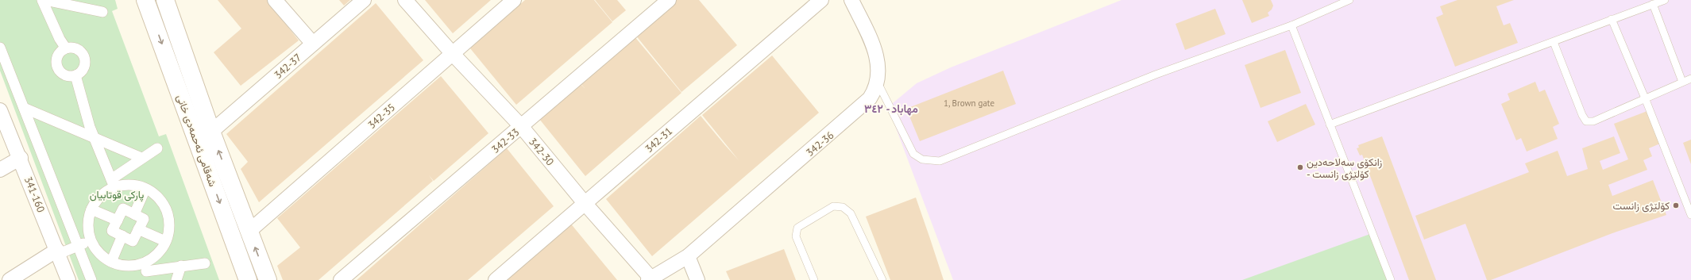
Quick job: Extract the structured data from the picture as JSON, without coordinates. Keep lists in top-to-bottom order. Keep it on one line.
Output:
{"streets":{"main road":["شەقامی ئەحمەدی خانی"],"street":["342-37","342-35","342-31","342-33","342-36","342-30","341-160"]},"crossings":[["342-37","شەقامی ئەحمەدی خانی"],["342-35","شەقامی ئەحمەدی خانی"],["342-35","342-30"],["342-31","342-30"],["342-33","342-30"],["342-36","342-30"]],"districts":["مهاباد - ٣٤٢"],"parks":["پارکی قوتابیان"],"places":["زانکۆی سەلاحەدین - کۆلێژی زانست","کۆلێژی زانست"],"house_numbers":["1, Brown gate"]}
